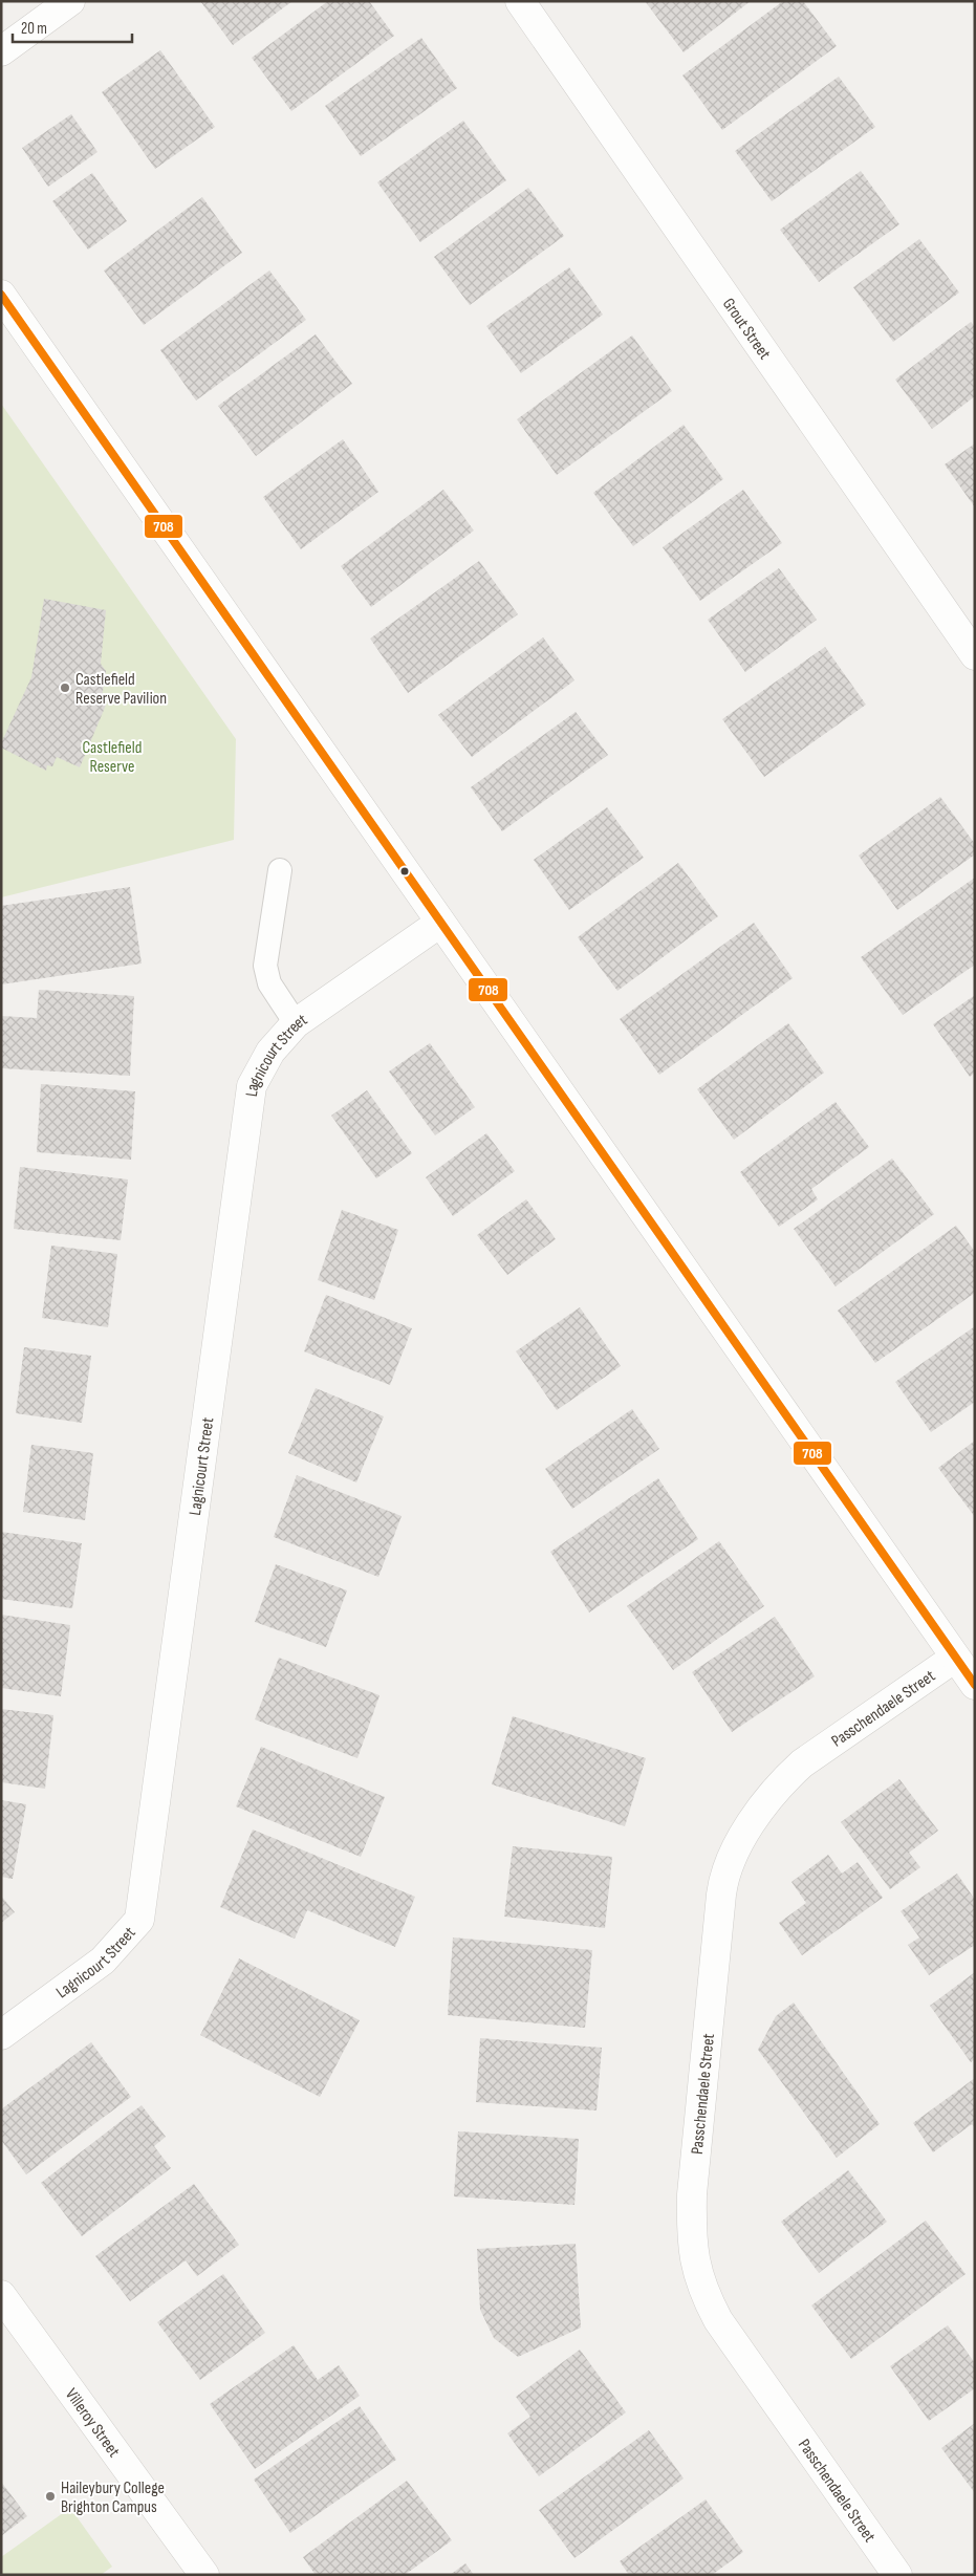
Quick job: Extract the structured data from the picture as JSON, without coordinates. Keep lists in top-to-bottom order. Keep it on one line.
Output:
{"streets":{"street":["Grout Street","Lagnicourt Street","Passchendaele Street","Villeroy Street"]},"parks":["Castlefield Reserve"],"places":["Castlefield Reserve Pavilion","Haileybury College Brighton Campus"],"lines":["transit line 708"],"scale_bar":"20 m"}
